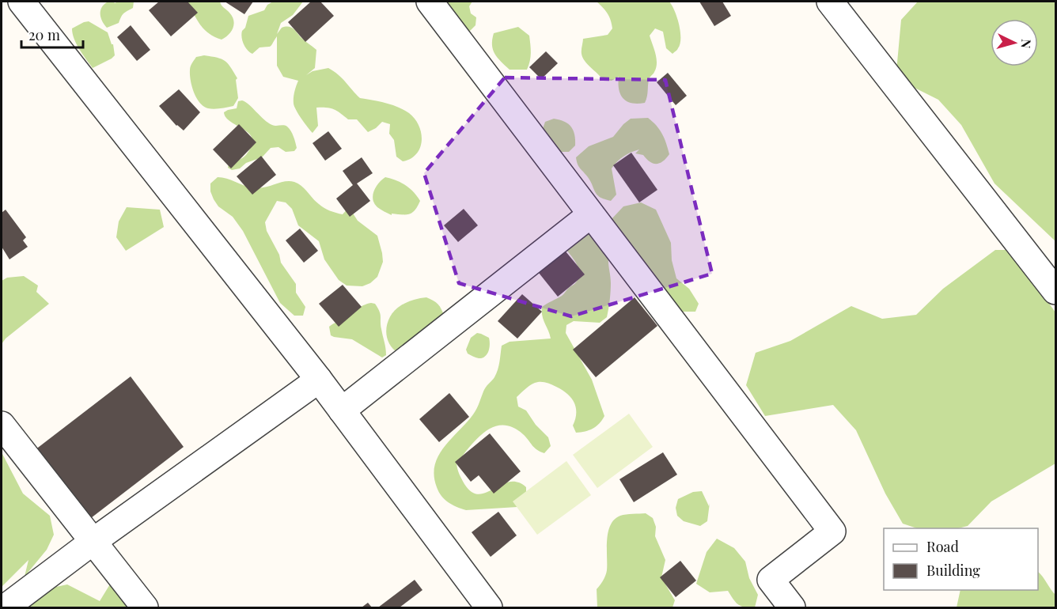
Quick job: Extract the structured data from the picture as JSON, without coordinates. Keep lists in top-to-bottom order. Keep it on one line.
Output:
{"legend":["Road","Building"],"scale_bar":"20 m","north":"right"}
